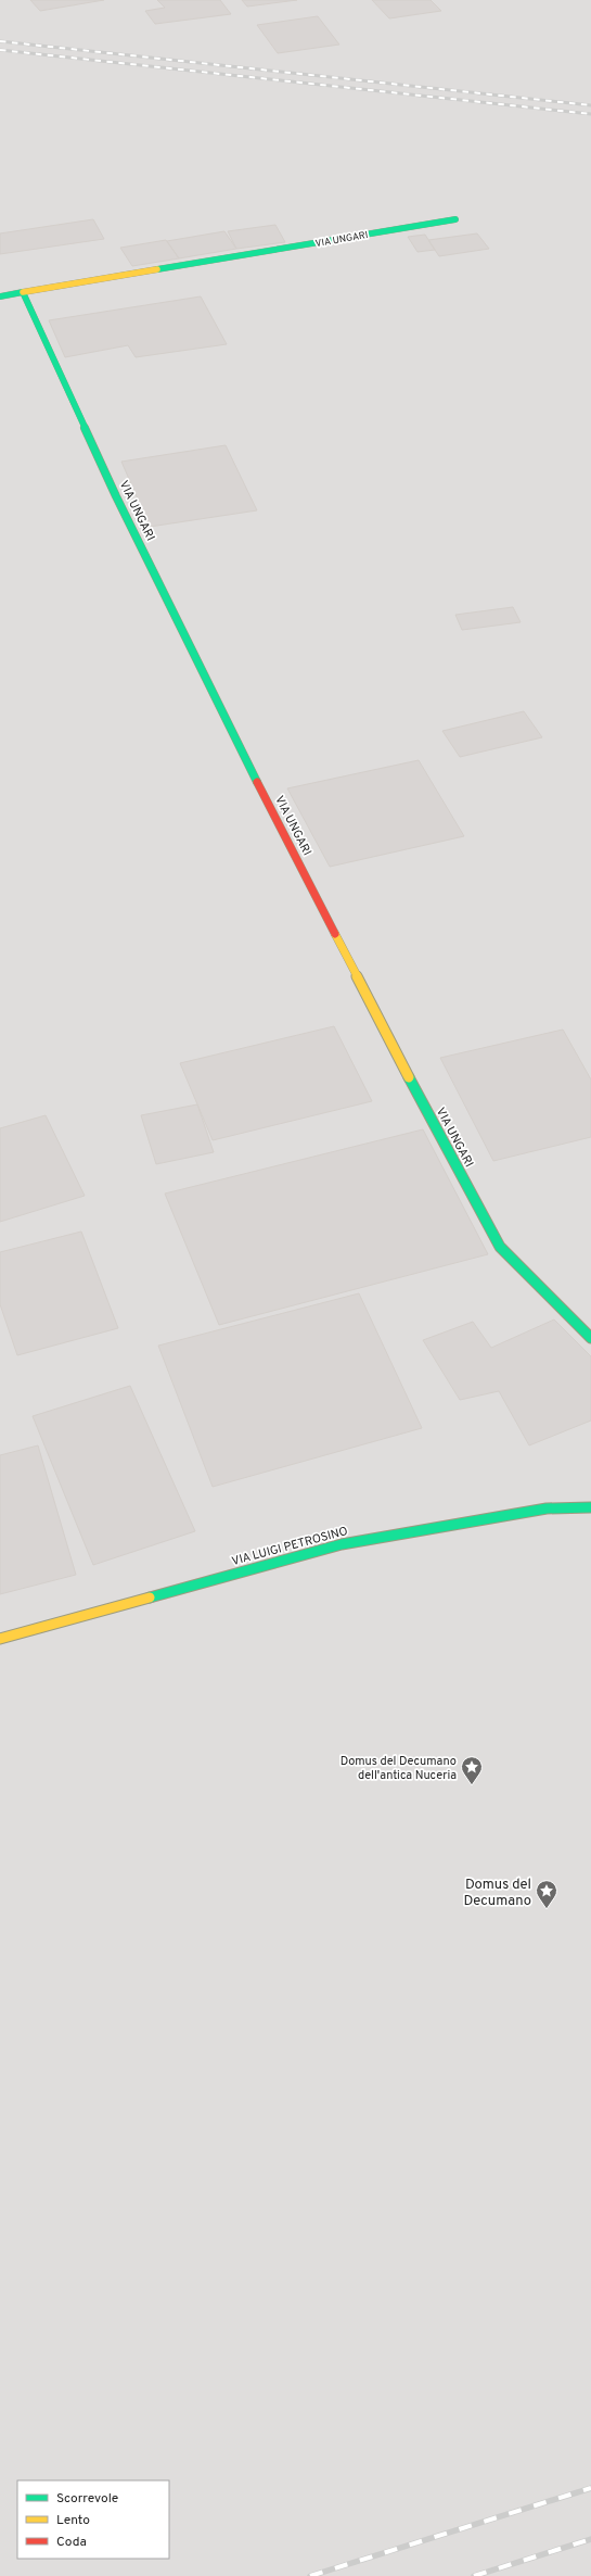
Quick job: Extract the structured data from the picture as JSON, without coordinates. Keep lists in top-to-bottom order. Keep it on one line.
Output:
{"streets":{"street":["VIA UNGARI","VIA LUIGI PETROSINO"]},"places":{"place":["Domus del Decumano dell'antica Nuceria","Domus del Decumano"]},"legend":["Scorrevole","Lento","Coda"]}
